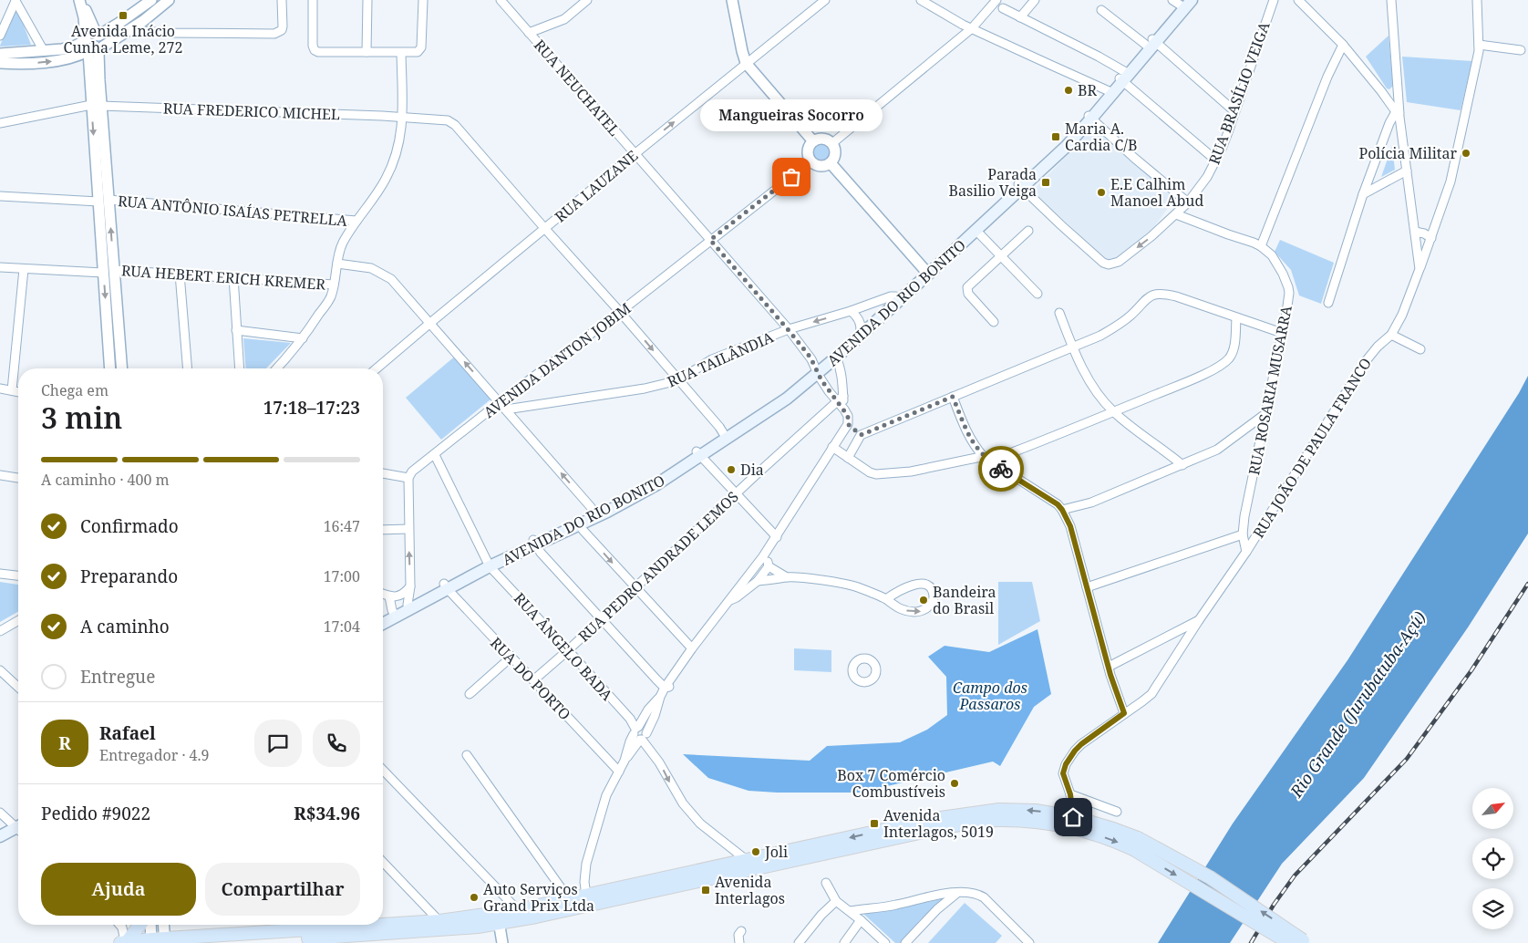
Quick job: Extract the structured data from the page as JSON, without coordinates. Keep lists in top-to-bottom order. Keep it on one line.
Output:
{"streets":{"main road":["AVENIDA DO RIO BONITO"],"street":["RUA NEUCHATEL","RUA BRASÍLIO VEIGA","RUA FREDERICO MICHEL","RUA LAUZANE","RUA ANTÔNIO ISAÍAS PETRELLA","RUA HEBERT ERICH KREMER","RUA TAILÂNDIA","AVENIDA DANTON JOBIM","RUA ROSARIA MUSARRA","RUA JOÃO DE PAULA FRANCO","RUA PEDRO ANDRADE LEMOS","RUA ÂNGELO BADA","RUA DO PORTO"]},"crossings":[["RUA NEUCHATEL","RUA LAUZANE"],["RUA NEUCHATEL","AVENIDA DO RIO BONITO"],["RUA NEUCHATEL","RUA TAILÂNDIA"],["RUA NEUCHATEL","AVENIDA DANTON JOBIM"],["RUA NEUCHATEL","RUA PEDRO ANDRADE LEMOS"],["RUA BRASÍLIO VEIGA","AVENIDA DO RIO BONITO"],["RUA BRASÍLIO VEIGA","RUA ROSARIA MUSARRA"],["RUA FREDERICO MICHEL","RUA LAUZANE"],["RUA FREDERICO MICHEL","AVENIDA DO RIO BONITO"],["RUA FREDERICO MICHEL","RUA TAILÂNDIA"],["RUA FREDERICO MICHEL","AVENIDA DANTON JOBIM"],["AVENIDA DO RIO BONITO","RUA TAILÂNDIA"],["AVENIDA DO RIO BONITO","RUA ÂNGELO BADA"],["AVENIDA DO RIO BONITO","RUA DO PORTO"],["RUA TAILÂNDIA","AVENIDA DANTON JOBIM"],["AVENIDA DANTON JOBIM","RUA ÂNGELO BADA"],["RUA ROSARIA MUSARRA","RUA JOÃO DE PAULA FRANCO"],["RUA PEDRO ANDRADE LEMOS","RUA ÂNGELO BADA"],["RUA PEDRO ANDRADE LEMOS","RUA DO PORTO"]],"water":["Rio Grande (Jurubatuba-Açú)"],"parks":["Campo dos Passaros"],"places":{"transit":["Avenida Inácio Cunha Leme, 272","Maria A. Cardia C/B","Parada Basilio Veiga","Avenida Interlagos, 5019","Avenida Interlagos"],"other":["BR","Polícia Militar","Mangueiras Socorro","E.E Calhim Manoel Abud","Dia","Bandeira do Brasil","Box 7 Comércio Combustíveis","Joli","Auto Serviços Grand Prix Ltda"]},"north":"top right","page":{"bubble":"Mangueiras Socorro","heading":["3 min","Chega em","17:18–17:23"],"panel":["Rafael","Entregador · 4.9","Pedido #9022","R$34.96"],"bar":"A caminho · 400 m","list":[["Confirmado","16:47"],["Preparando","17:00"],["A caminho","17:04"],"Entregue"],"round":"R","buttons":["Ajuda","Compartilhar"]}}
